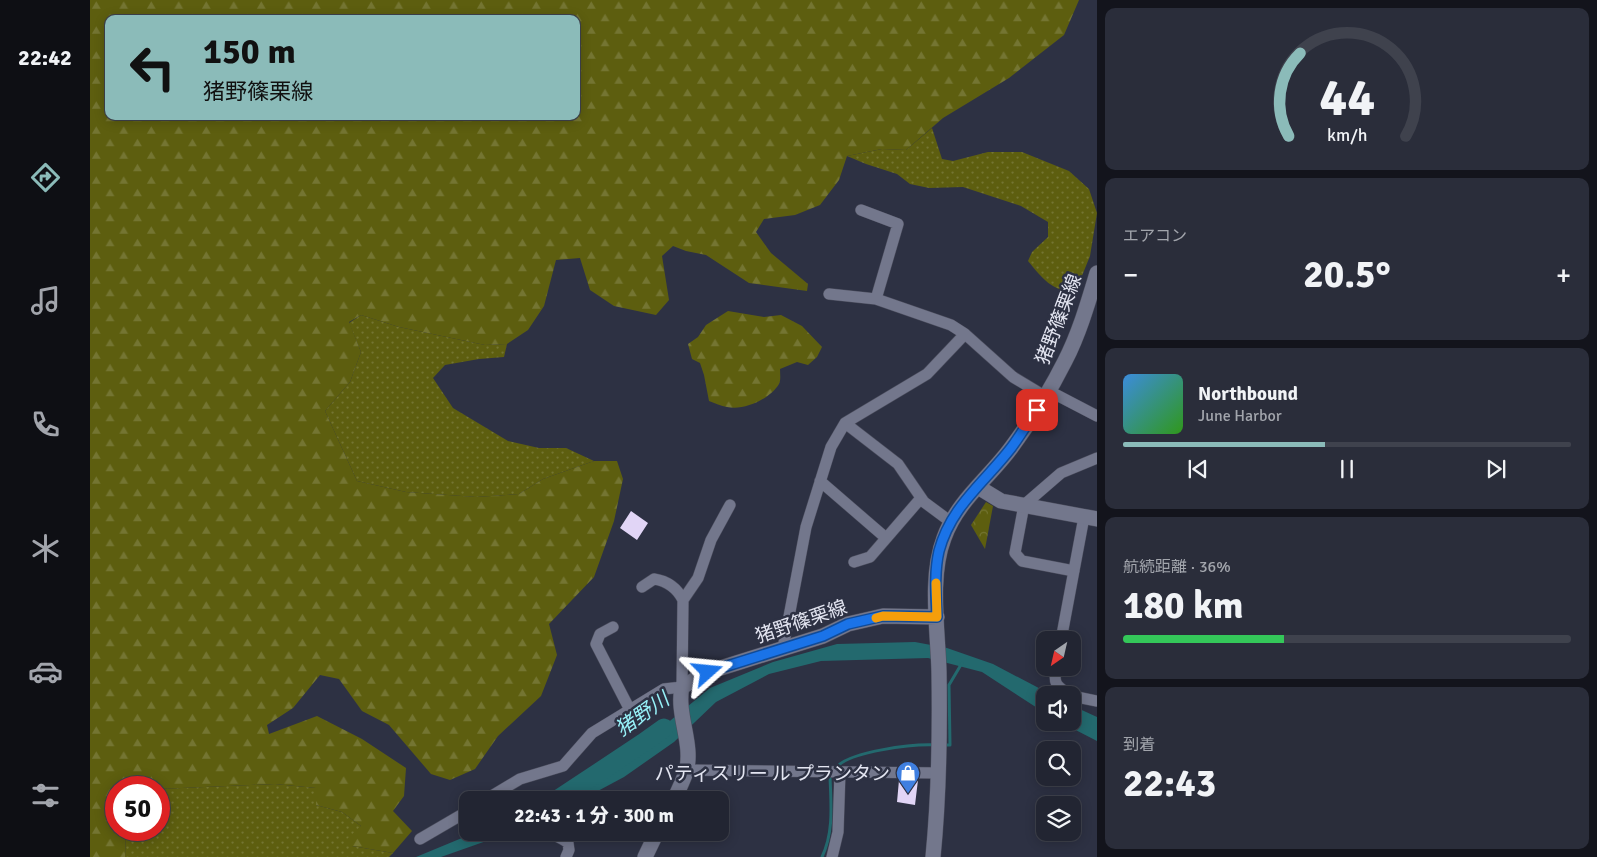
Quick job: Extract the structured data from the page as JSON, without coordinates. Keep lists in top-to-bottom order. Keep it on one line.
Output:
{"streets":{"main road":["猪野篠栗線"]},"water":["猪野川"],"places":{"shop":["パティスリー ル プランタン"]},"north":"bottom left","page":{"tabs":"22:42","turn":["150 m","猪野篠栗線"],"tile":["エアコン",["航続距離 · 36%","180 km"],["到着","22:43"]],"heat":["−","20.5°","+"],"song":["Northbound","June Harbor"],"limit":"50","trip":"22:43 · 1 分 · 300 m","gauge":["44","km/h"]}}
